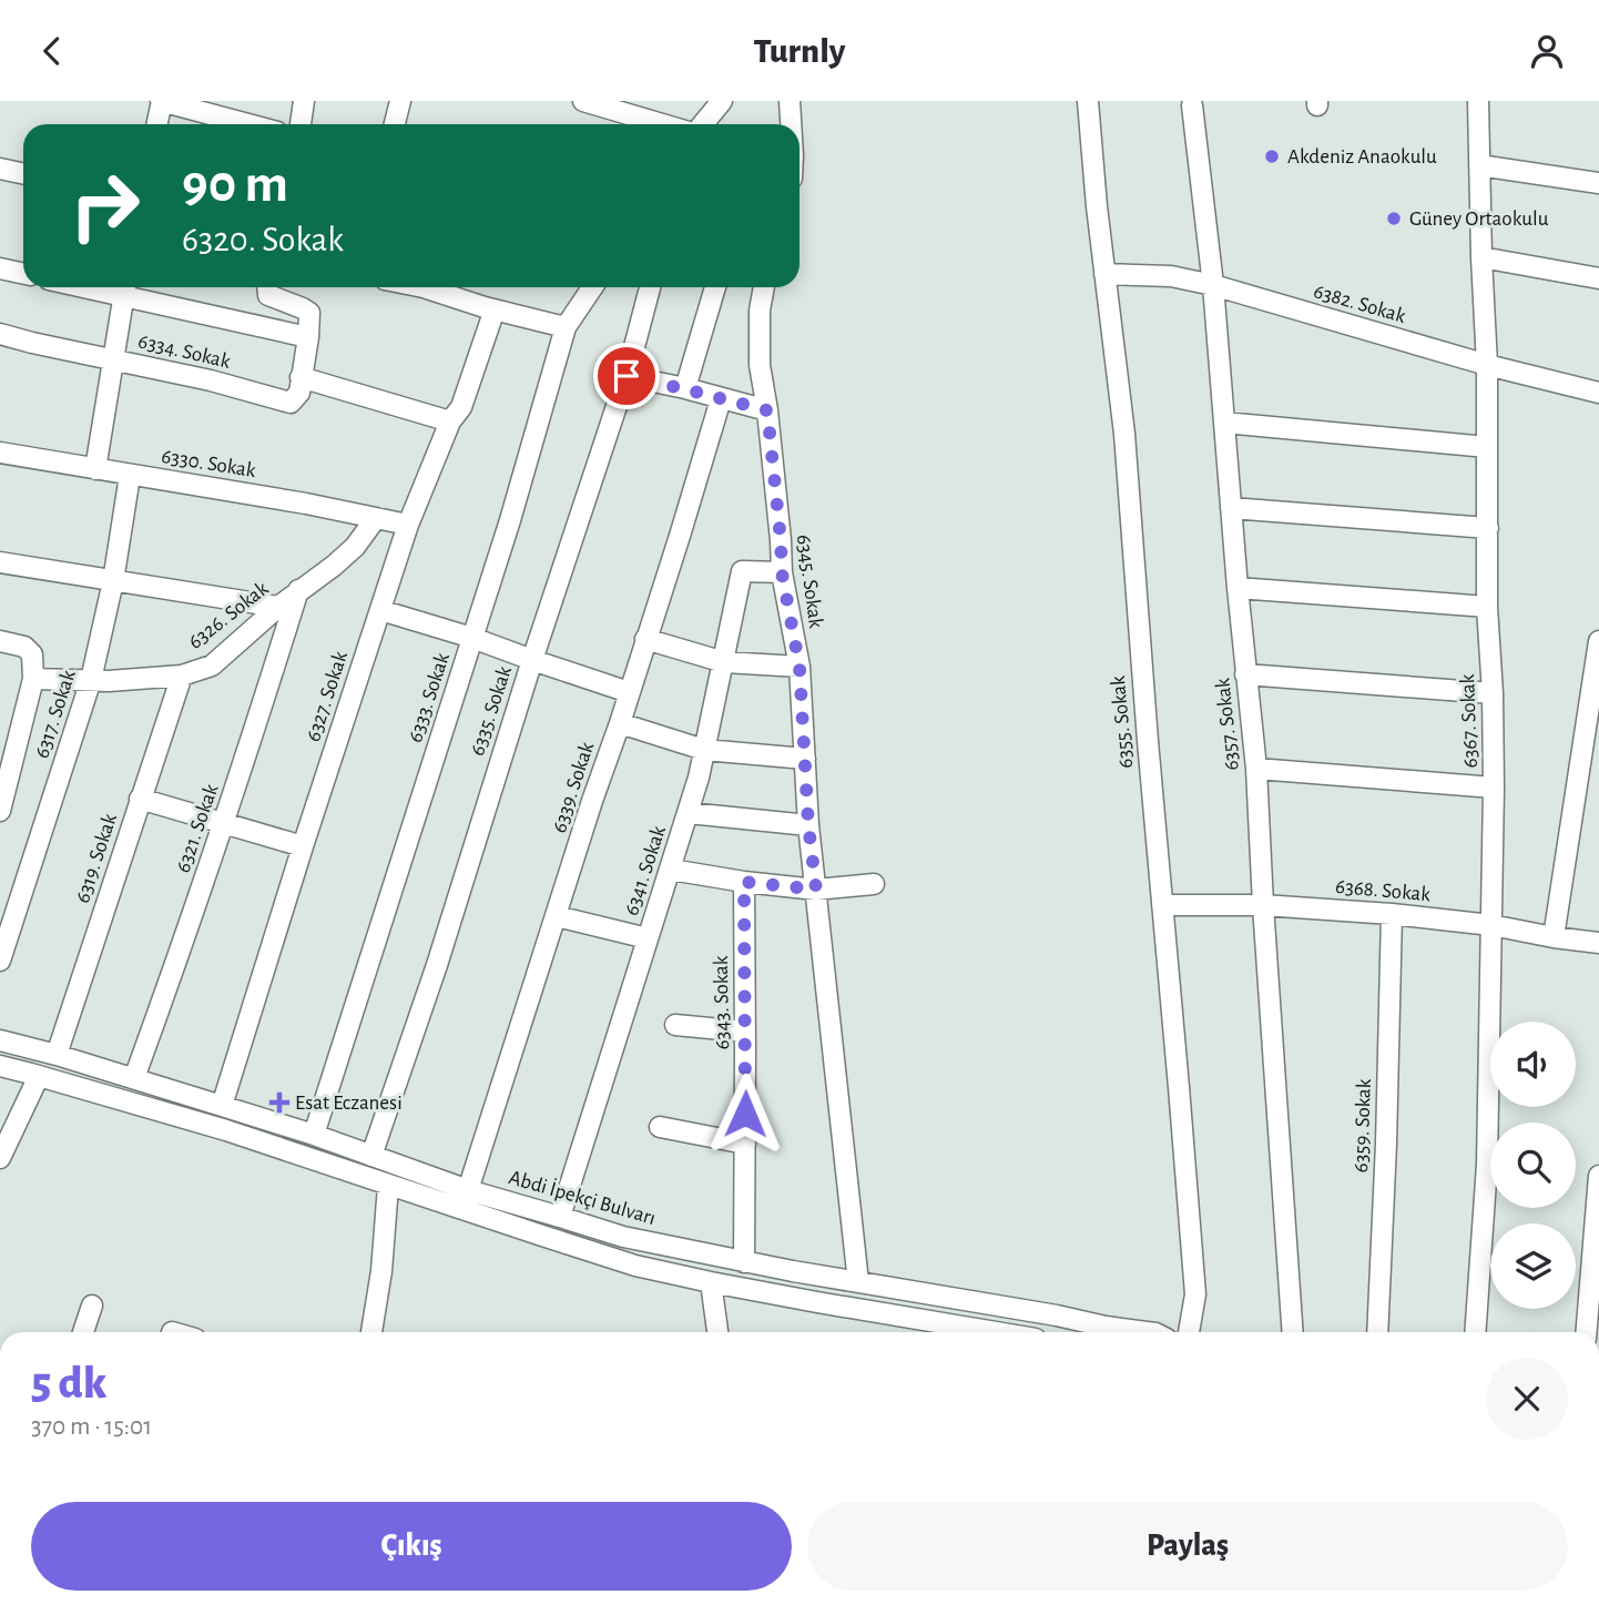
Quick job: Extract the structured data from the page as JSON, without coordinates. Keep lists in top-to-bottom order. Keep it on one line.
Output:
{"streets":{"street":["6382. Sokak","6334. Sokak","6330. Sokak","6345. Sokak","6326. Sokak","6327. Sokak","6333. Sokak","6335. Sokak","6317. Sokak","6367. Sokak","6355. Sokak","6357. Sokak","6339. Sokak","6321. Sokak","6319. Sokak","6341. Sokak","6368. Sokak","6343. Sokak","6359. Sokak","Abdi İpekçi Bulvarı"]},"crossings":[["6382. Sokak","6367. Sokak"],["6382. Sokak","6355. Sokak"],["6382. Sokak","6357. Sokak"],["6330. Sokak","6326. Sokak"],["6330. Sokak","6327. Sokak"],["6330. Sokak","6317. Sokak"],["6345. Sokak","6341. Sokak"],["6345. Sokak","Abdi İpekçi Bulvarı"],["6326. Sokak","6317. Sokak"],["6326. Sokak","6321. Sokak"],["6326. Sokak","6319. Sokak"],["6327. Sokak","Abdi İpekçi Bulvarı"],["6333. Sokak","Abdi İpekçi Bulvarı"],["6335. Sokak","Abdi İpekçi Bulvarı"],["6367. Sokak","6368. Sokak"],["6355. Sokak","6368. Sokak"],["6357. Sokak","6368. Sokak"],["6339. Sokak","Abdi İpekçi Bulvarı"],["6321. Sokak","Abdi İpekçi Bulvarı"],["6319. Sokak","Abdi İpekçi Bulvarı"],["6341. Sokak","Abdi İpekçi Bulvarı"],["6368. Sokak","6359. Sokak"],["6343. Sokak","Abdi İpekçi Bulvarı"]],"places":{"other":["Akdeniz Anaokulu","Güney Ortaokulu"],"health":["Esat Eczanesi"]},"page":{"header":"Turnly","turn":["90 m","6320. Sokak"],"heading":["5 dk","370 m · 15:01"],"buttons":["Çıkış","Paylaş"]}}
